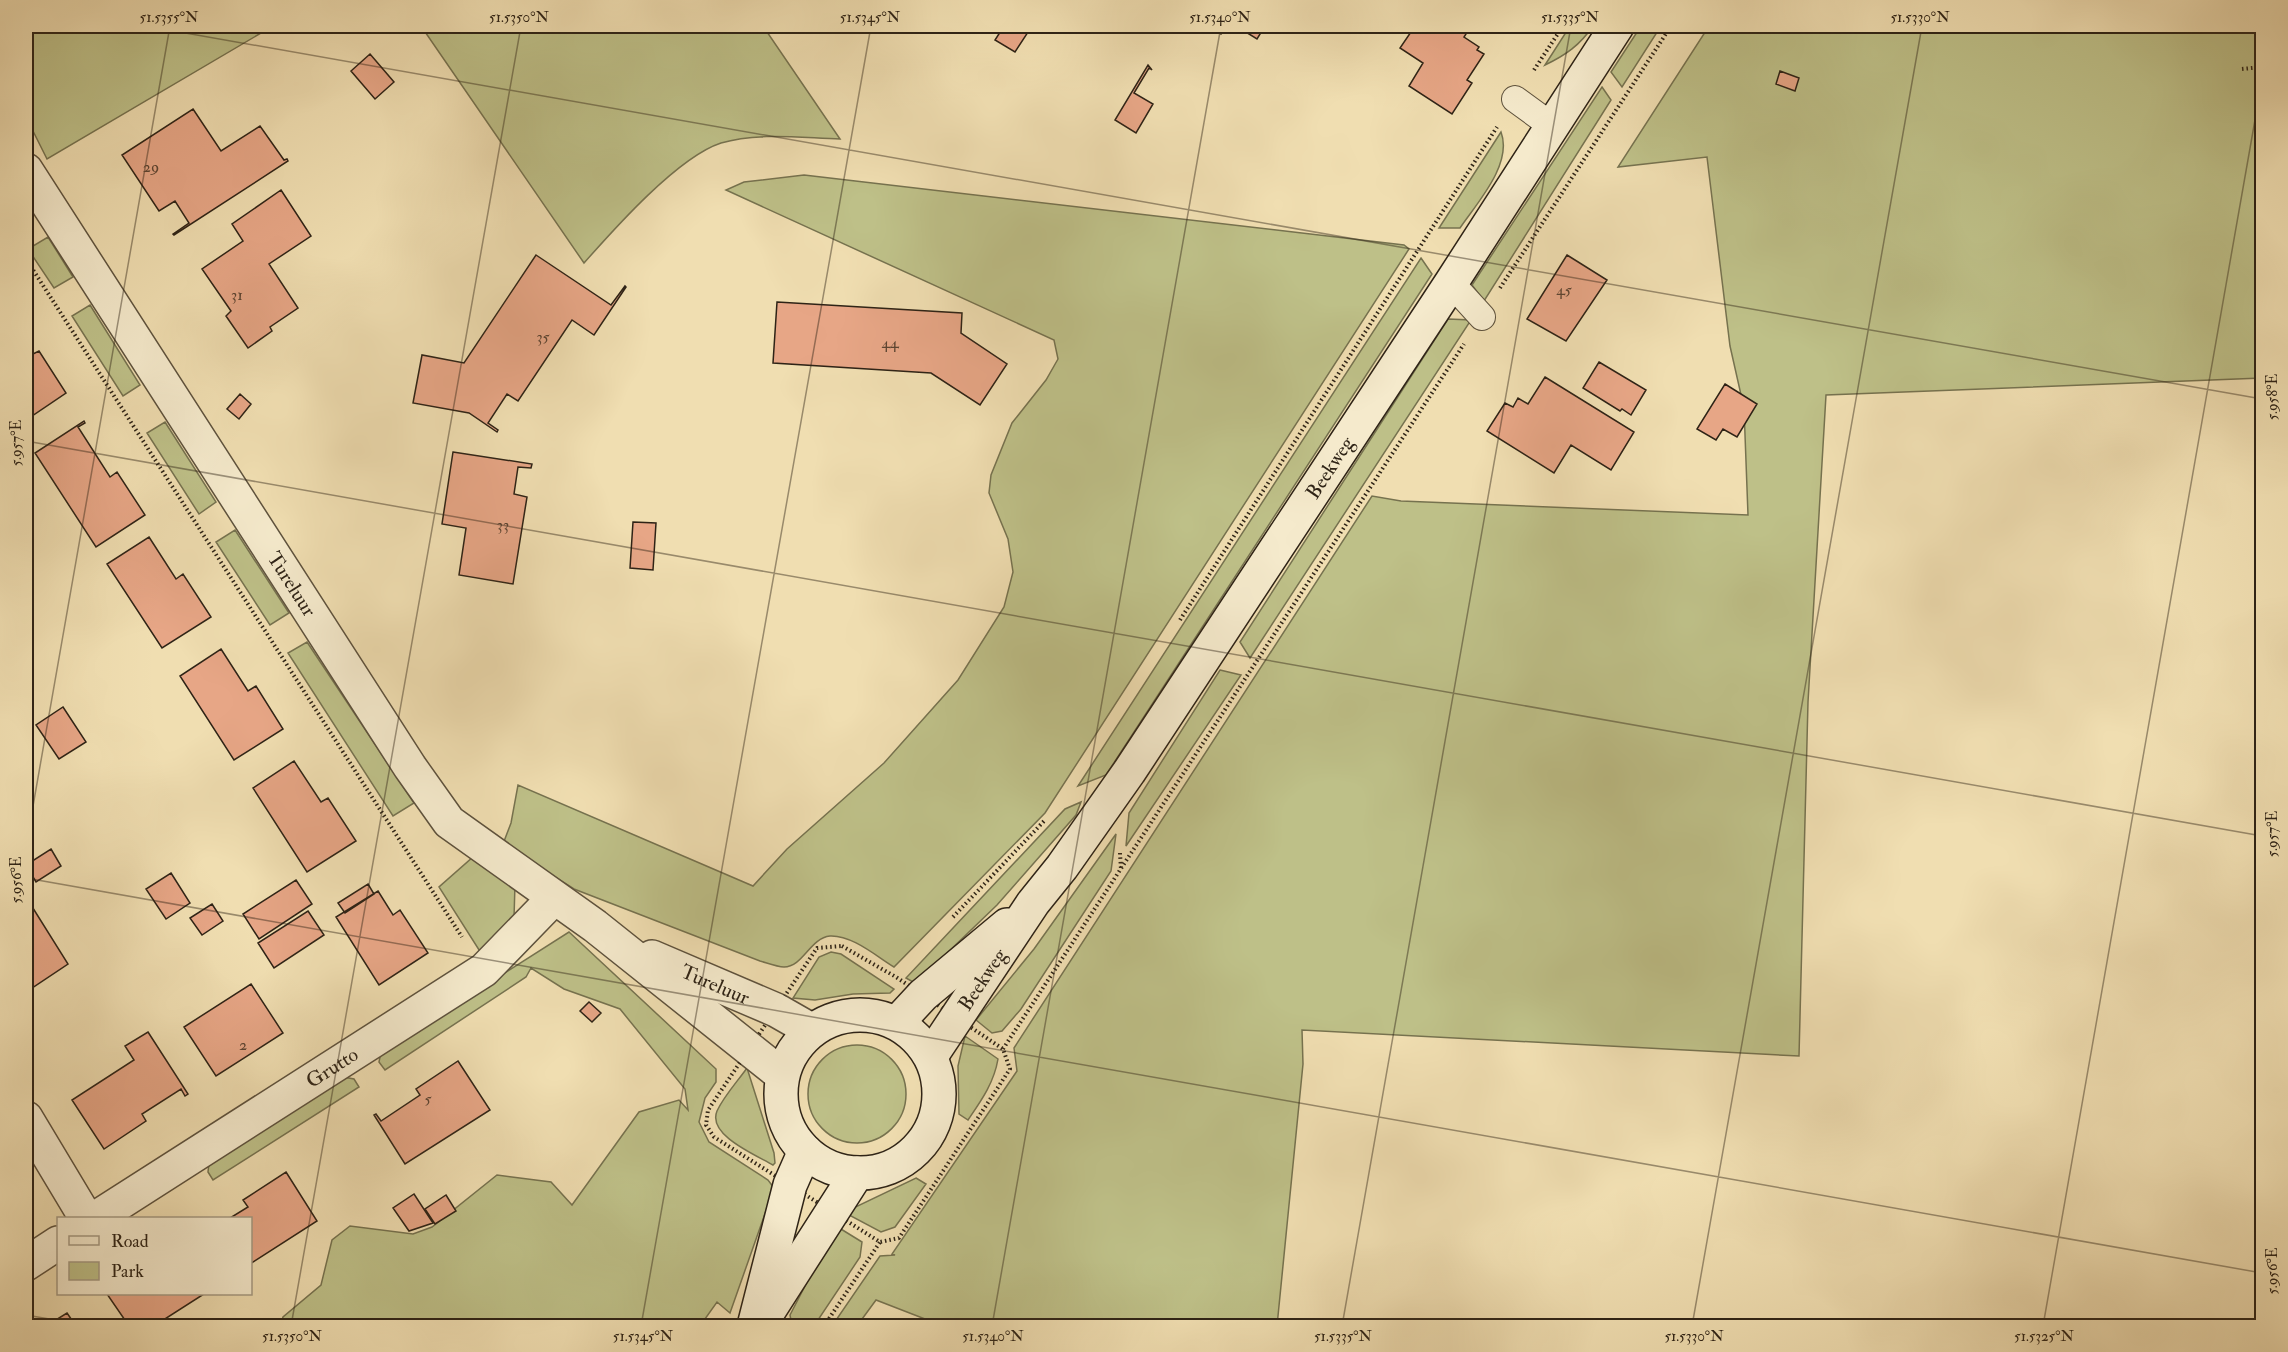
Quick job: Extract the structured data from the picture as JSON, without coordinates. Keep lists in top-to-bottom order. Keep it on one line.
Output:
{"streets":{"main road":["Beekweg","Tureluur","Grutto"]},"crossings":[["Beekweg","Tureluur"],["Tureluur","Grutto"]],"house_numbers":["29","45","31","35","44","33","2","5"],"legend":["Road","Park"],"coordinates":["51.5355°N","51.5350°N","51.5345°N","51.5340°N","51.5335°N","51.5330°N","5.958°E","5.957°E","5.956°E","51.5325°N"]}
